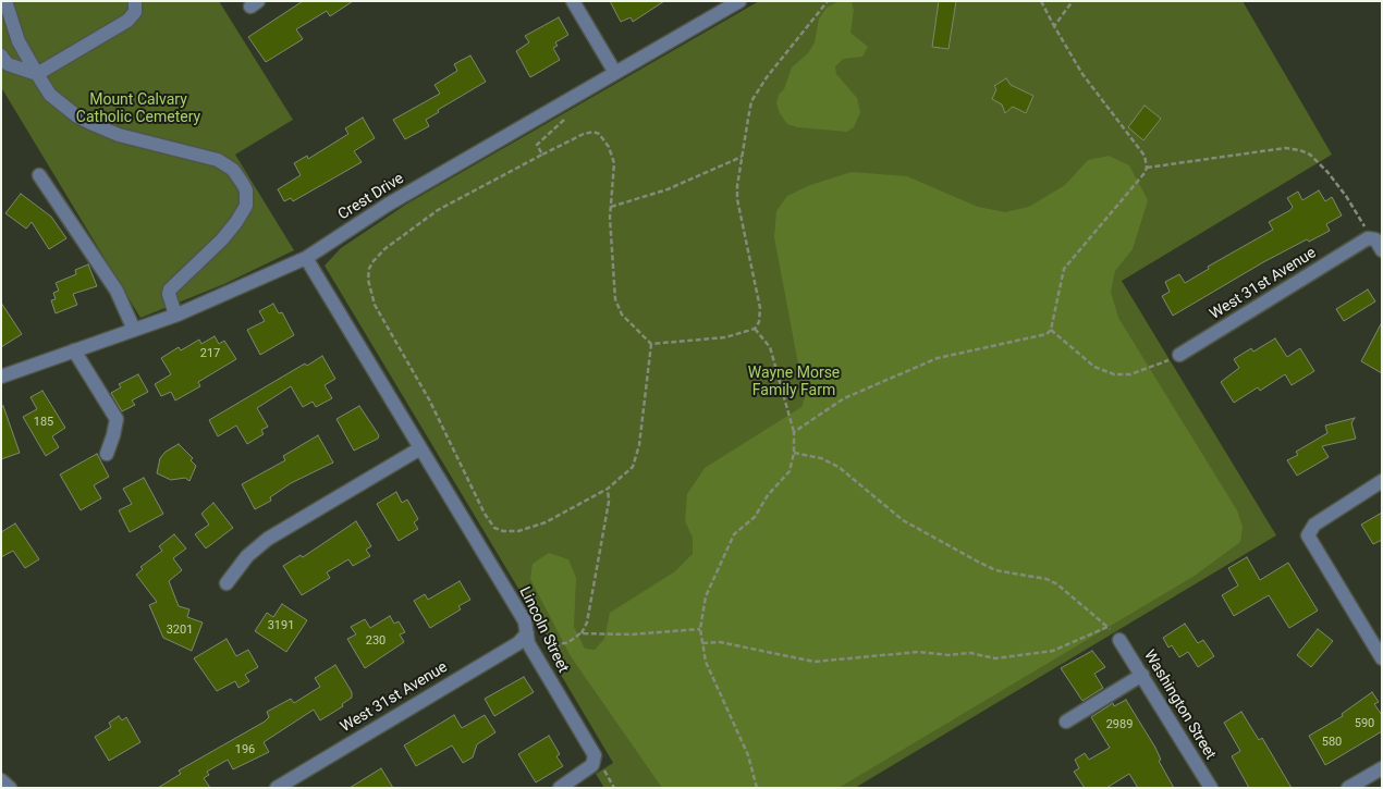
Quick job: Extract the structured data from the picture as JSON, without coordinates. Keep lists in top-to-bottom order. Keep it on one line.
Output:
{"streets":{"street":["Crest Drive","West 31st Avenue","Lincoln Street","Washington Street"]},"crossings":[["Crest Drive","Lincoln Street"],["West 31st Avenue","Lincoln Street"]],"parks":["Mount Calvary Catholic Cemetery","Wayne Morse Family Farm"],"house_numbers":["217","185","3191","3201","230","590","2989","580","196"]}
